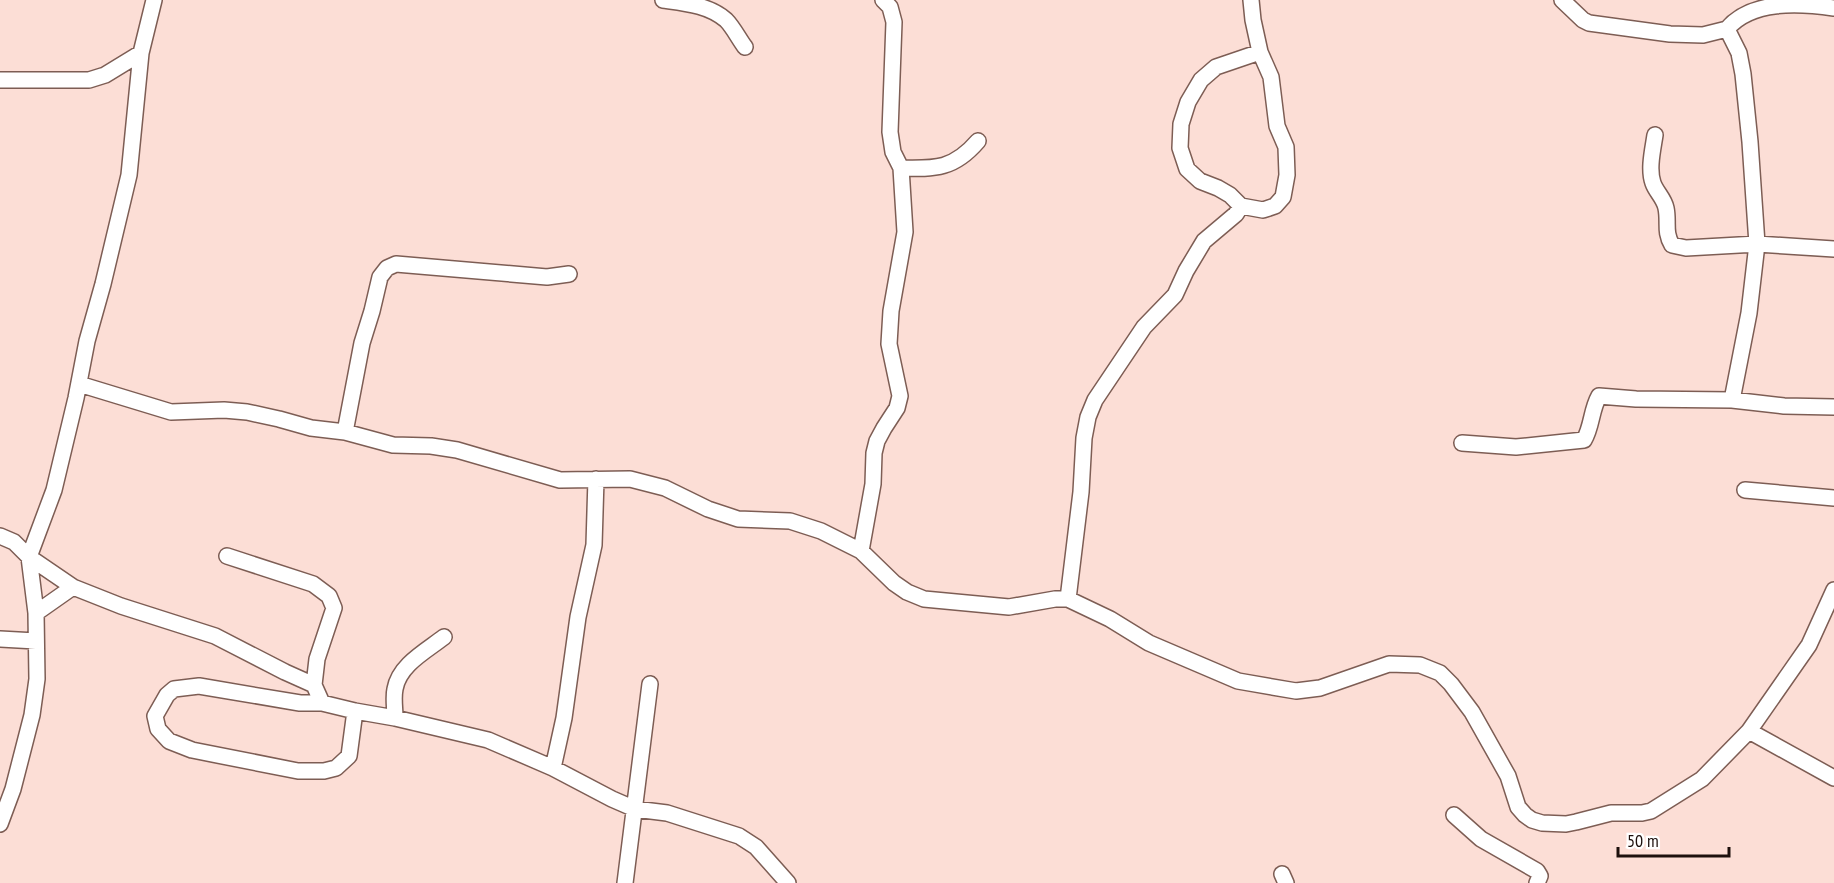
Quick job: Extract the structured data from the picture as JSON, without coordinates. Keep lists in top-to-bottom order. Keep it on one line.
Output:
{"scale_bar":"50 m"}
